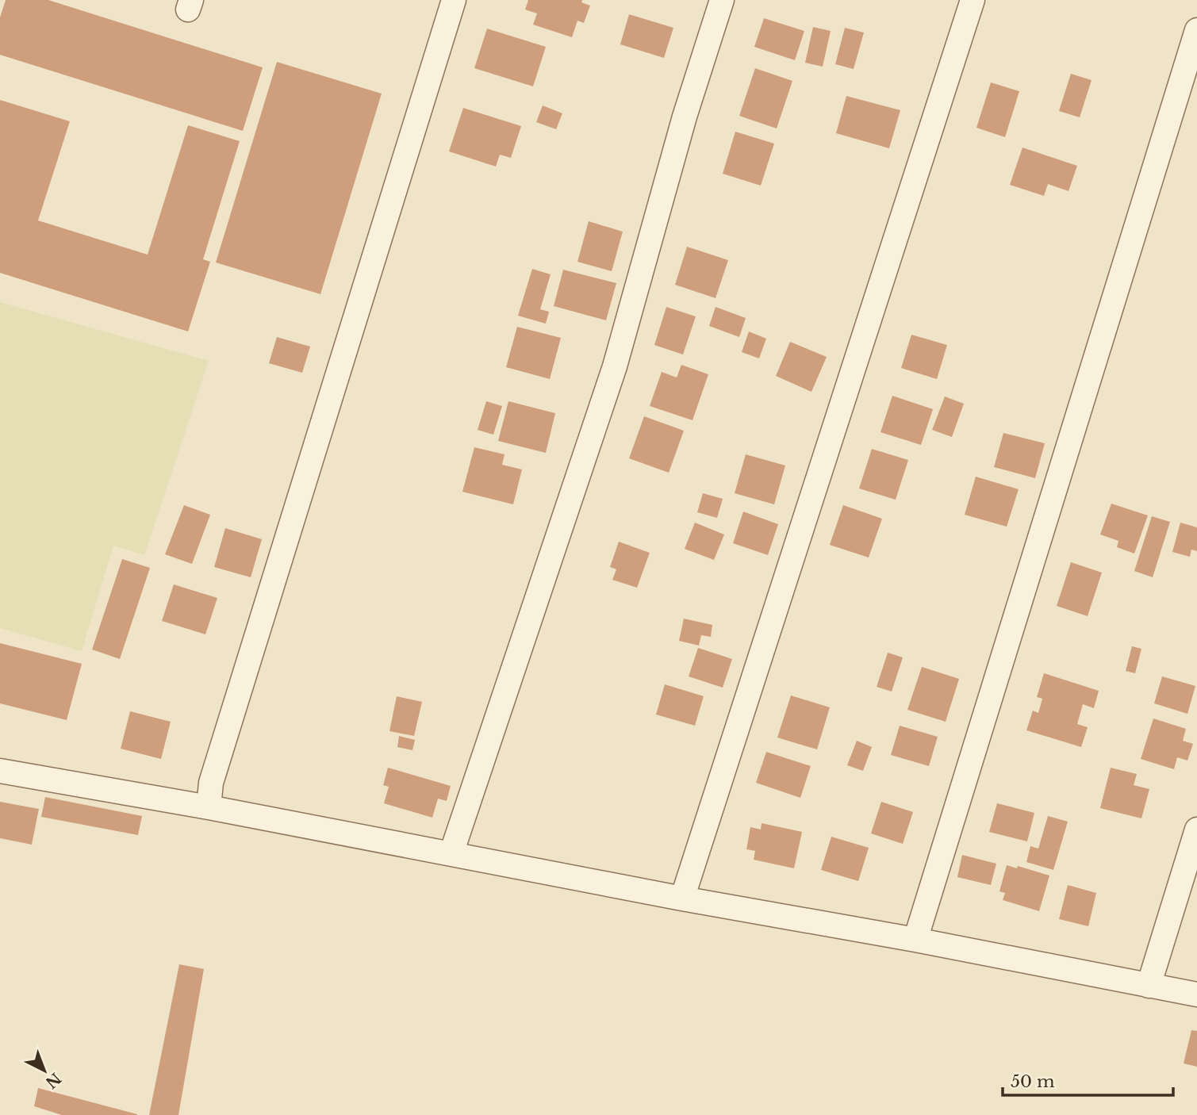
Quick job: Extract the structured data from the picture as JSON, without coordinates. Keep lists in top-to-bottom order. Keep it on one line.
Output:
{"scale_bar":"50 m","north":"bottom right"}
